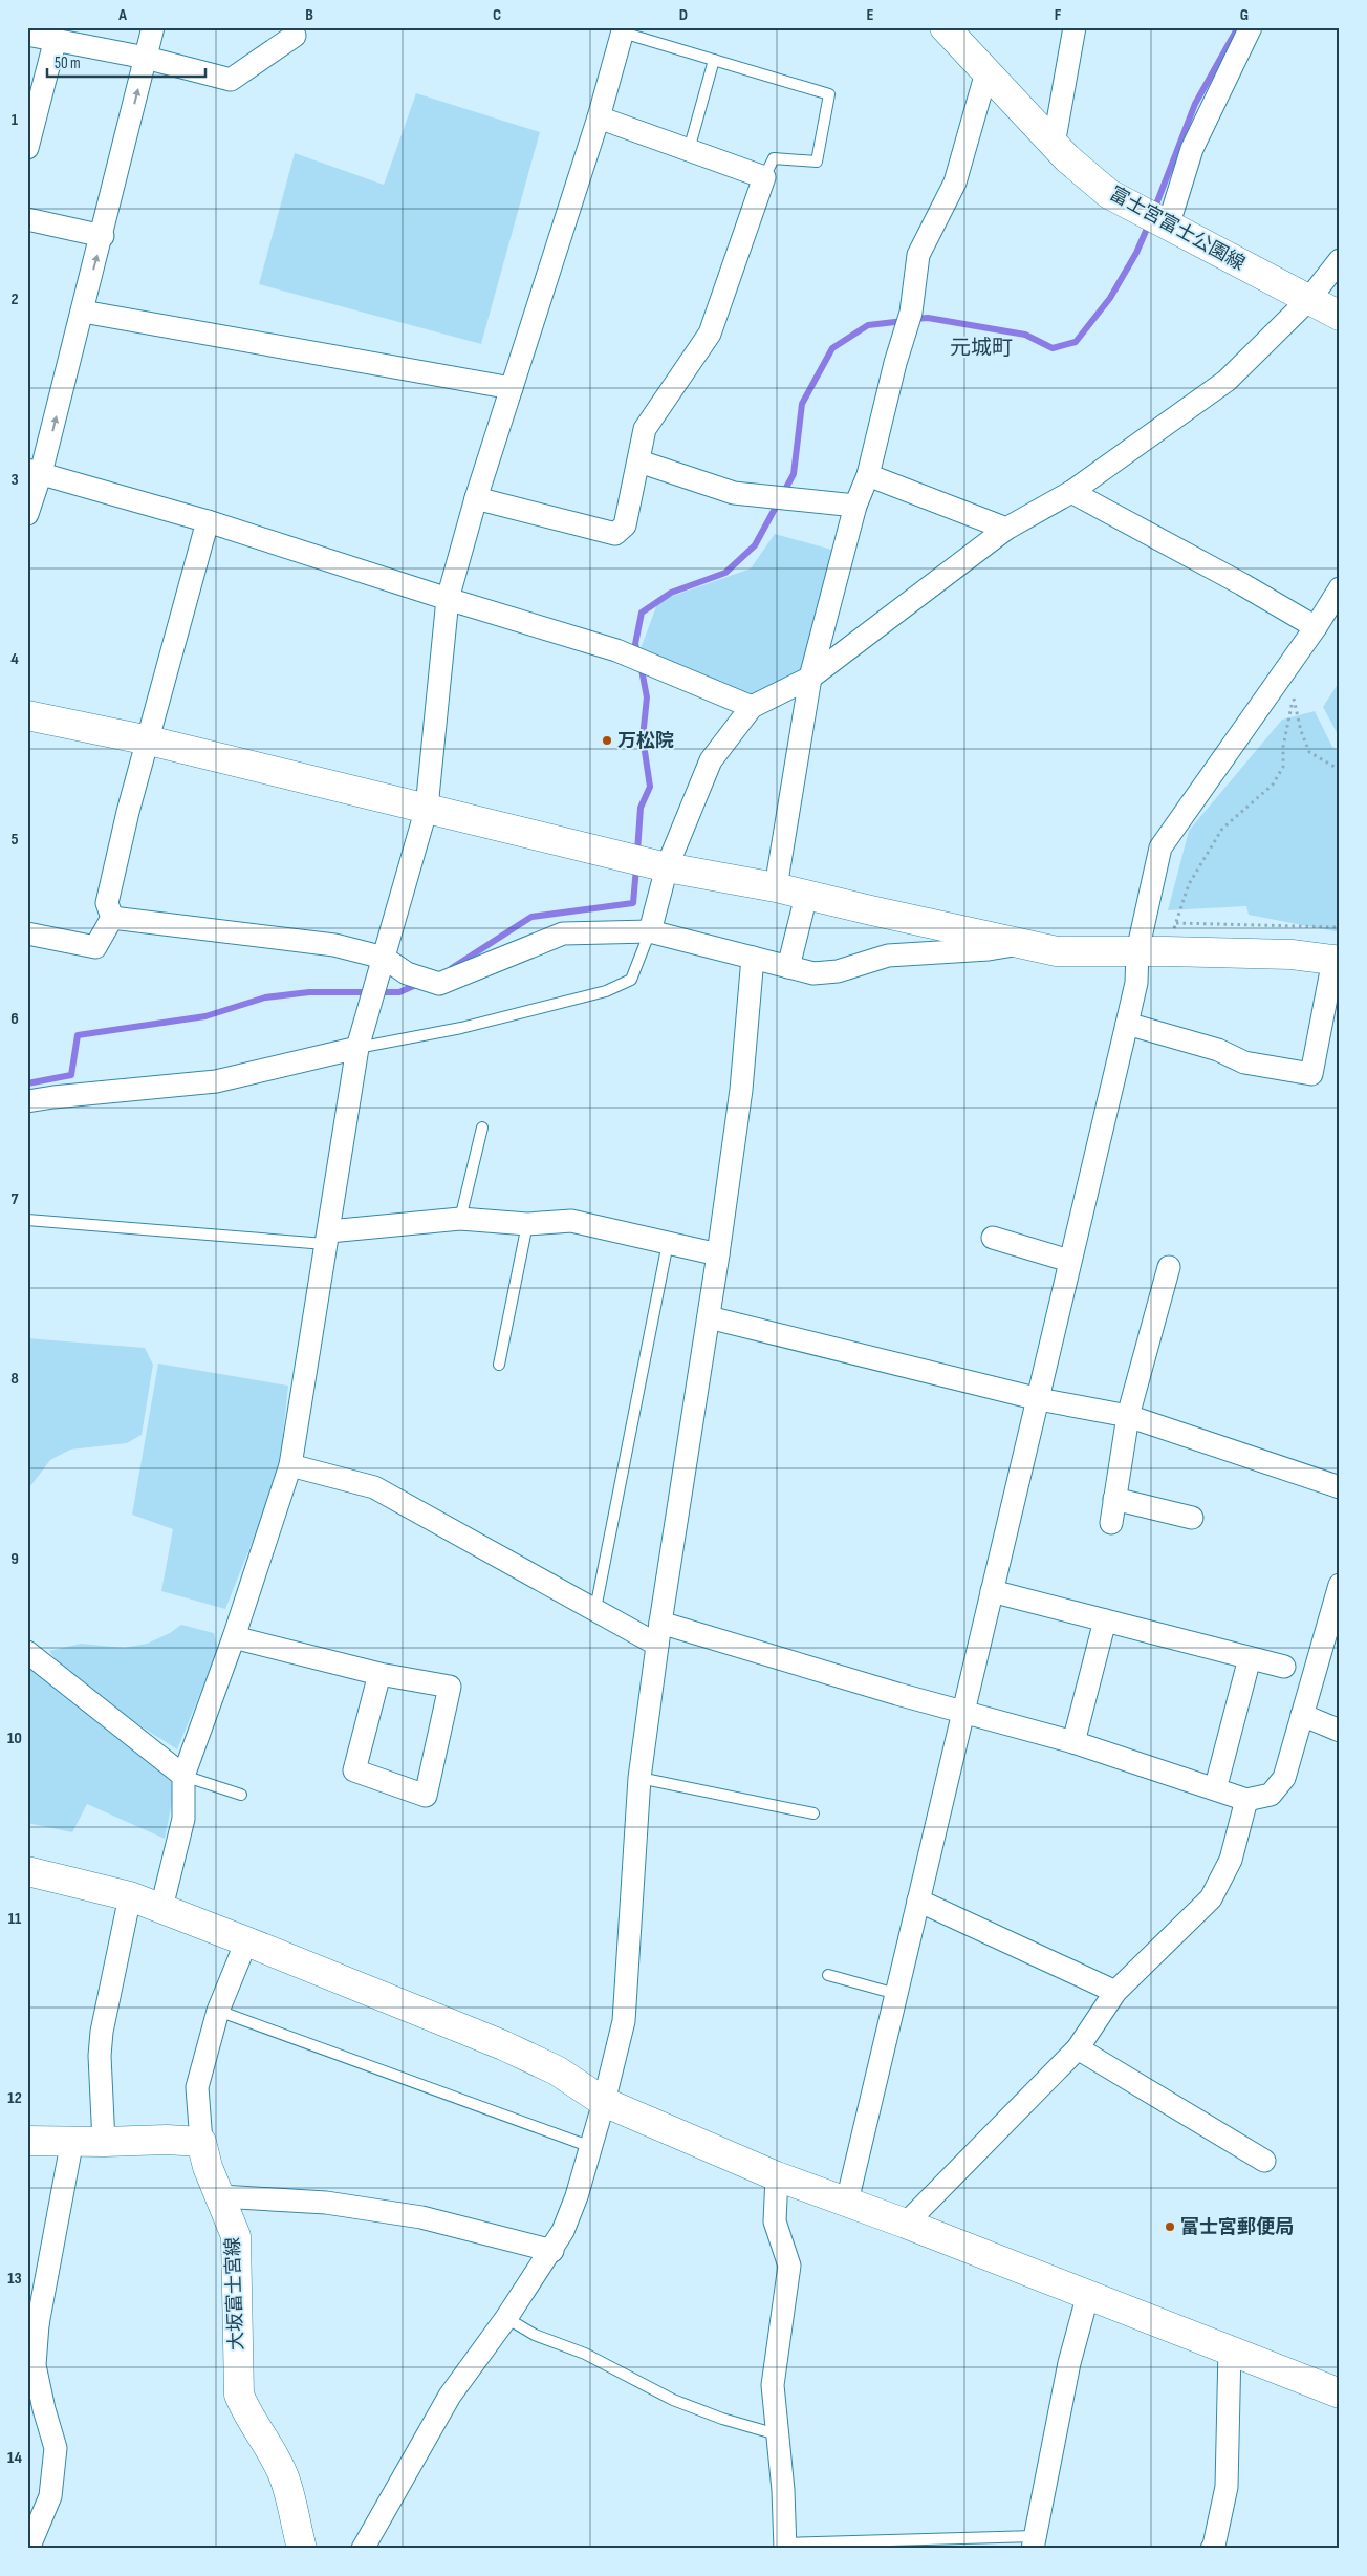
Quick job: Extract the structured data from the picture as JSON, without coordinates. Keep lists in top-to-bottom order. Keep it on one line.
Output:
{"streets":{"street":["富士宮富士公園線","大坂富士宮線"]},"districts":["元城町"],"places":["万松院","富士宮郵便局"],"scale_bar":"50 m","grid":{"columns":["A","B","C","D","E","F","G"],"rows":["1","2","3","4","5","6","7","8","9","10","11","12","13","14"]}}
